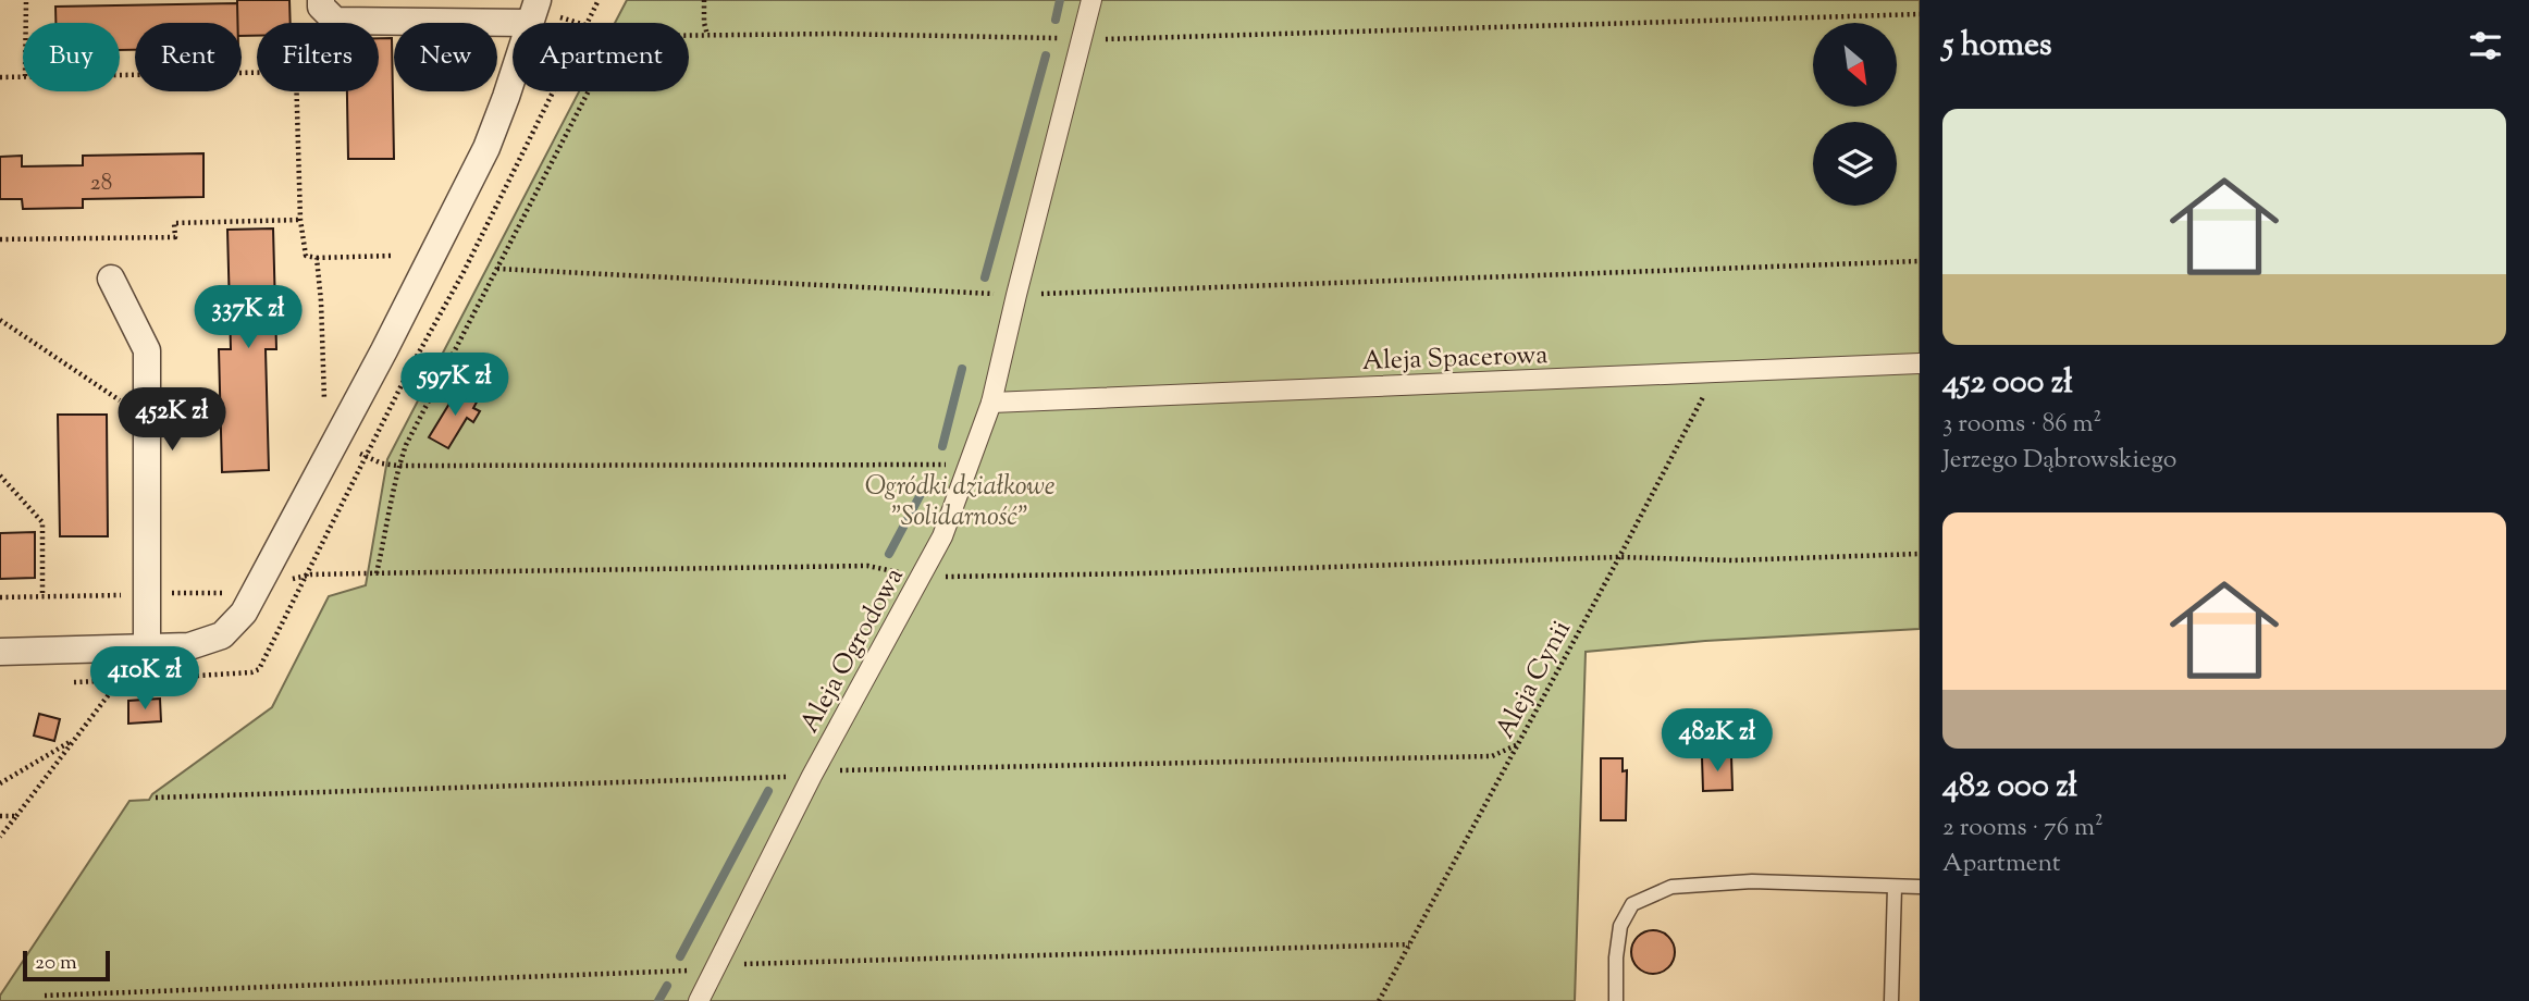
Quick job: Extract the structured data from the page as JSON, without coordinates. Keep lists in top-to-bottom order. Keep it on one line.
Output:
{"streets":{"street":["Aleja Spacerowa","Aleja Ogrodowa"],"path":["Aleja Cynii"]},"crossings":[["Aleja Spacerowa","Aleja Ogrodowa"],["Aleja Spacerowa","Aleja Cynii"]],"parks":["Ogródki działkowe \"Solidarność\""],"house_numbers":["28"],"scale_bar":"20 m","north":"bottom right","page":{"heading":"5 homes","chip":["Buy","Rent","Filters","New","Apartment"],"list":[{"name":"452 000 zł","note":"3 rooms · 86 m² · Jerzego Dąbrowskiego"},{"name":"482 000 zł","note":"2 rooms · 76 m² · Apartment"}],"price":["337K zł","597K zł","452K zł","410K zł","482K zł"],"scale":"20 m"}}
